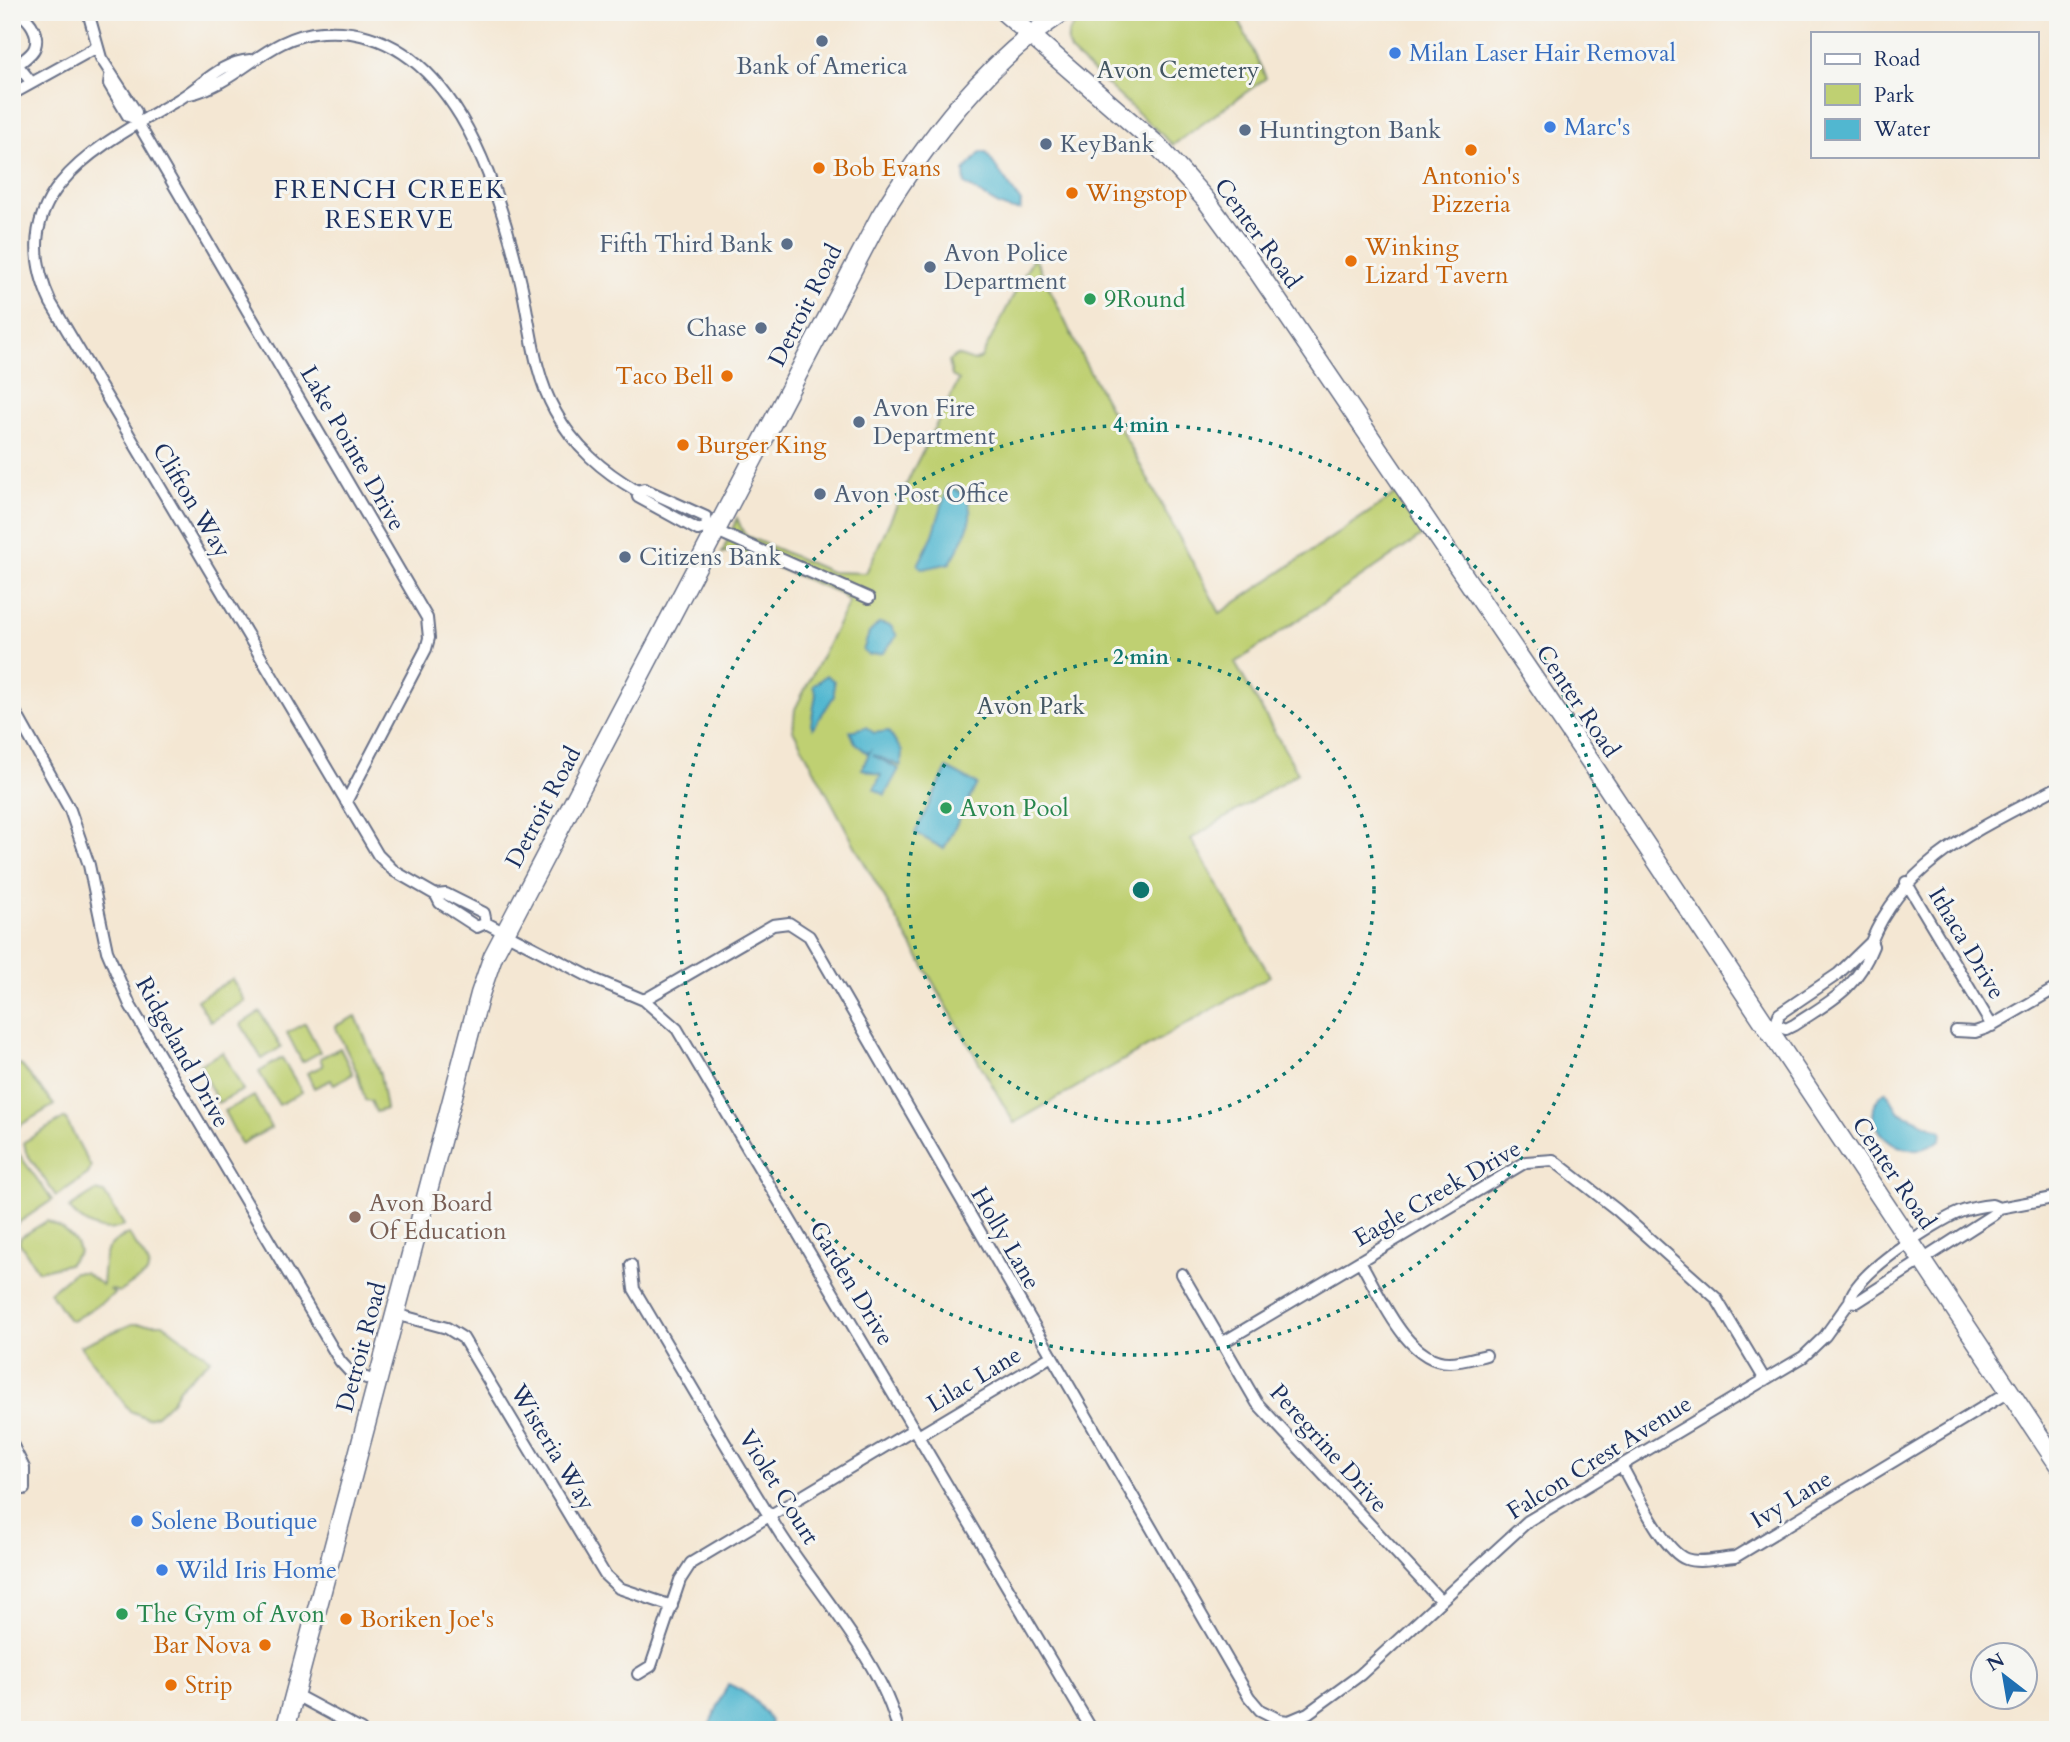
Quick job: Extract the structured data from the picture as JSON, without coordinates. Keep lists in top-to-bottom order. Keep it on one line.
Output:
{"streets":{"main road":["Center Road","Detroit Road"],"street":["Lake Pointe Drive","Clifton Way","Ithaca Drive","Ridgeland Drive","Eagle Creek Drive","Holly Lane","Garden Drive","Lilac Lane","Wisteria Way","Peregrine Drive","Falcon Crest Avenue","Violet Court","Ivy Lane"]},"crossings":[["Center Road","Detroit Road"],["Center Road","Falcon Crest Avenue"],["Center Road","Ivy Lane"],["Detroit Road","Clifton Way"],["Detroit Road","Ridgeland Drive"],["Detroit Road","Garden Drive"],["Detroit Road","Wisteria Way"],["Lake Pointe Drive","Clifton Way"],["Clifton Way","Garden Drive"],["Eagle Creek Drive","Peregrine Drive"],["Eagle Creek Drive","Falcon Crest Avenue"],["Holly Lane","Garden Drive"],["Holly Lane","Lilac Lane"],["Holly Lane","Falcon Crest Avenue"],["Garden Drive","Lilac Lane"],["Lilac Lane","Wisteria Way"],["Lilac Lane","Violet Court"],["Peregrine Drive","Falcon Crest Avenue"],["Falcon Crest Avenue","Ivy Lane"]],"districts":["FRENCH CREEK RESERVE"],"parks":["Avon Cemetery","Avon Park"],"places":["Bank of America","Milan Laser Hair Removal","Marc's","Huntington Bank","KeyBank","Antonio's Pizzeria","Bob Evans","Wingstop","Fifth Third Bank","Winking Lizard Tavern","Avon Police Department","9Round","Chase","Taco Bell","Avon Fire Department","Burger King","Avon Post Office","Citizens Bank","Avon Pool","Avon Board Of Education","Solene Boutique","Wild Iris Home","The Gym of Avon","Boriken Joe's","Bar Nova","Strip"],"legend":["Road","Park","Water"],"north":"top left","rings":["4 min","2 min"]}
